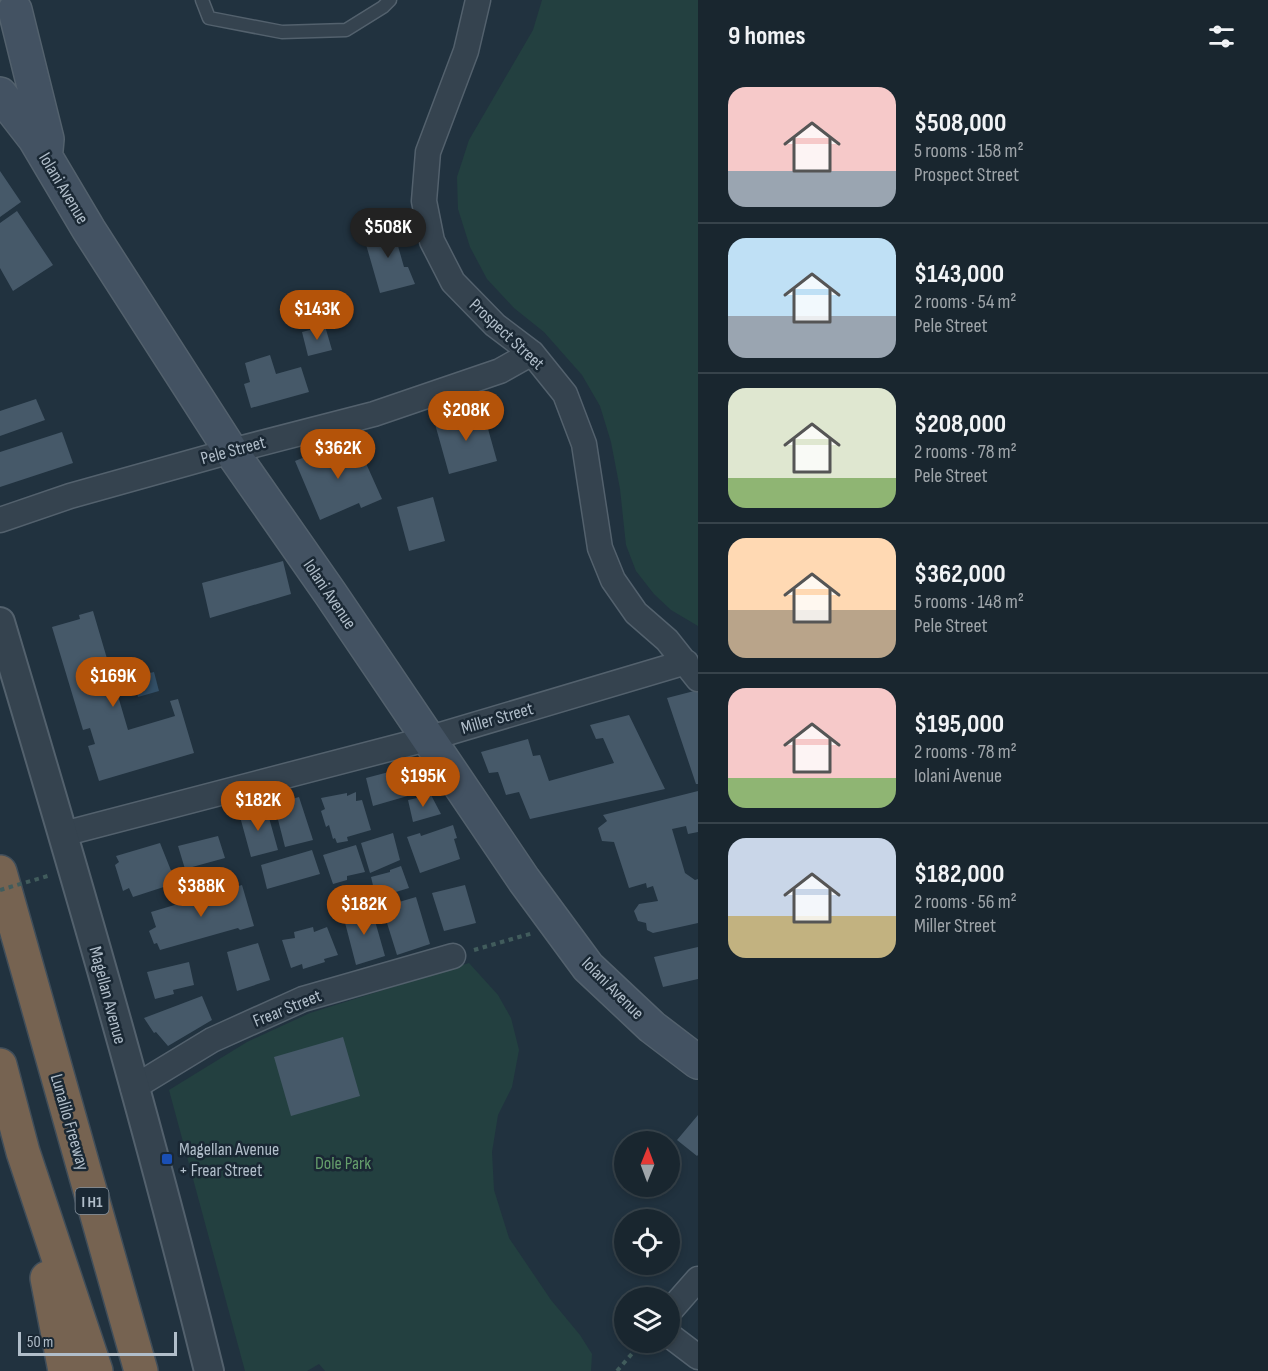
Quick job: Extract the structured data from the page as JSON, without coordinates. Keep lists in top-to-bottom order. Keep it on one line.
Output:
{"streets":{"highway":["Lunalilo Freeway","I H1"],"main road":["Iolani Avenue"],"street":["Prospect Street","Pele Street","Miller Street","Magellan Avenue","Frear Street"]},"crossings":[["Iolani Avenue","Pele Street"],["Iolani Avenue","Miller Street"],["Prospect Street","Pele Street"],["Prospect Street","Miller Street"],["Miller Street","Magellan Avenue"],["Magellan Avenue","Frear Street"]],"parks":["Dole Park"],"places":{"transit":["Magellan Avenue + Frear Street"]},"scale_bar":"50 m","north":"top","page":{"heading":"9 homes","list":[{"name":"$508,000","note":"5 rooms · 158 m² · Prospect Street"},{"name":"$143,000","note":"2 rooms · 54 m² · Pele Street"},{"name":"$208,000","note":"2 rooms · 78 m² · Pele Street"},{"name":"$362,000","note":"5 rooms · 148 m² · Pele Street"},{"name":"$195,000","note":"2 rooms · 78 m² · Iolani Avenue"},{"name":"$182,000","note":"2 rooms · 56 m² · Miller Street"}],"price":["$508K","$143K","$208K","$362K","$169K","$195K","$182K","$388K","$182K"],"scale":"50 m"}}
